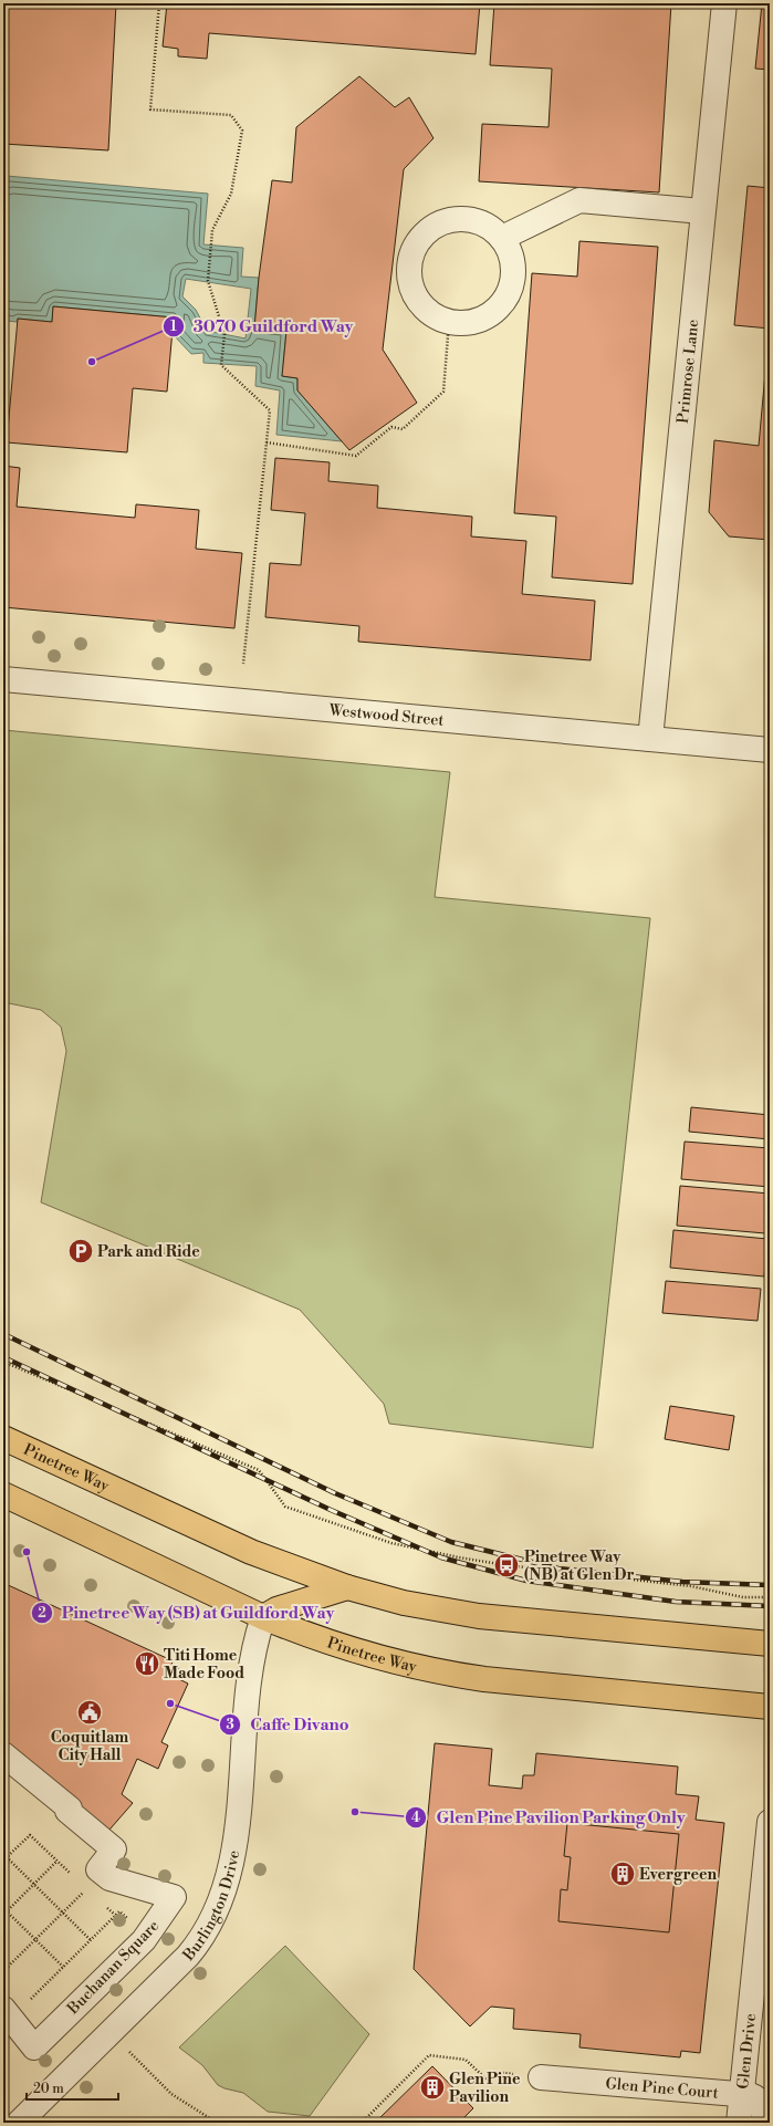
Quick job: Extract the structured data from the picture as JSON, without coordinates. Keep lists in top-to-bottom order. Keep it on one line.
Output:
{"streets":{"main road":["Pinetree Way"],"street":["Primrose Lane","Westwood Street","Burlington Drive","Buchanan Square","Glen Drive","Glen Pine Court"]},"crossings":[["Primrose Lane","Westwood Street"],["Pinetree Way","Burlington Drive"],["Glen Drive","Glen Pine Court"]],"places":{"other":["3070 Guildford Way","Pinetree Way (SB) at Guildford Way","Caffe Divano","Glen Pine Pavilion Parking Only"],"parking":["Park and Ride"],"bus stop":["Pinetree Way (NB) at Glen Dr"],"restaurant":["Titi Home Made Food"],"public building":["Coquitlam City Hall"],"building":["Evergreen","Glen Pine Pavilion"]},"scale_bar":"20 m"}
